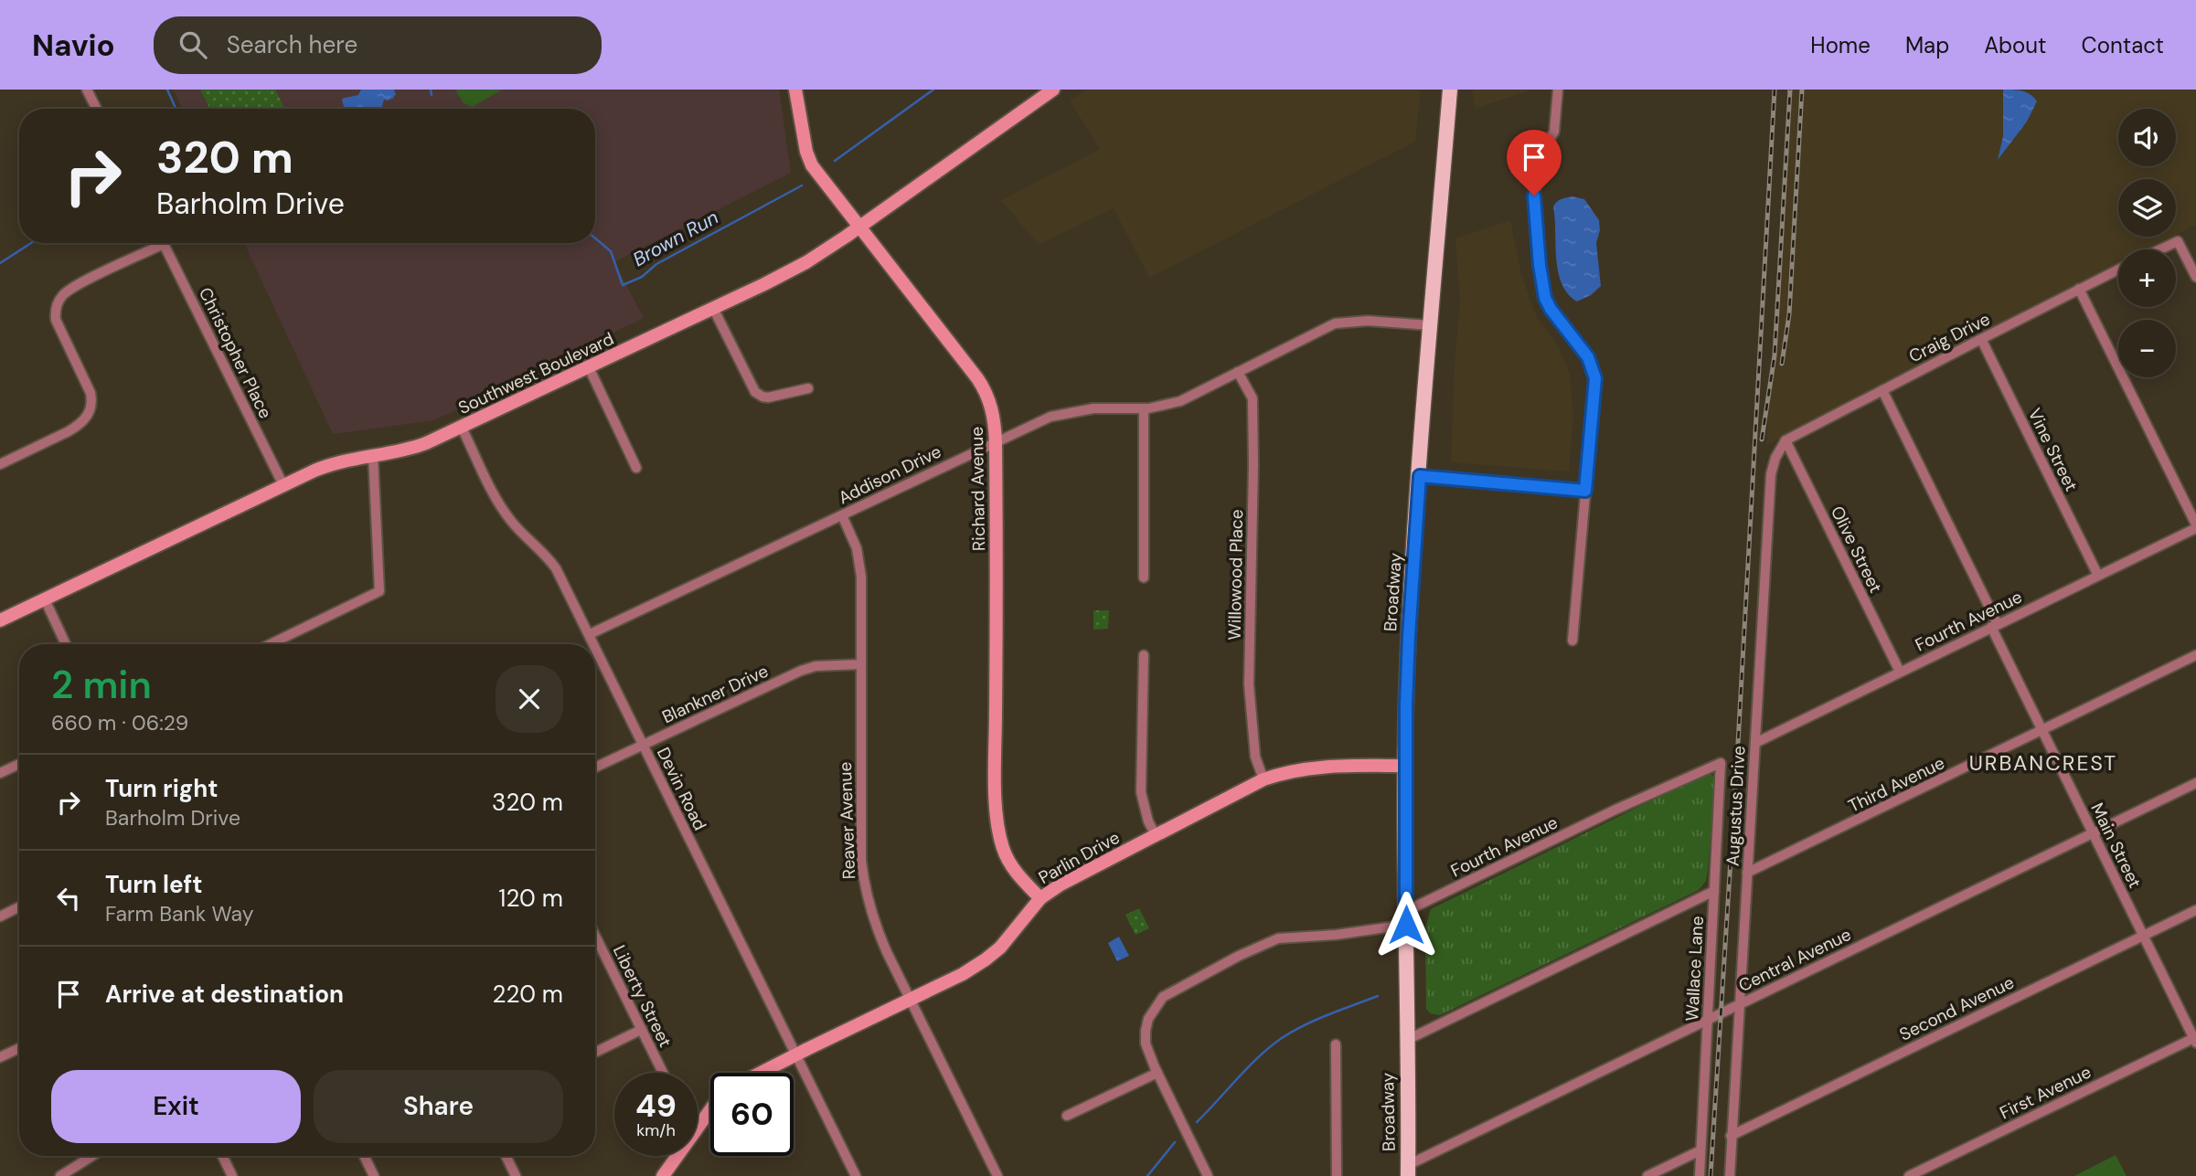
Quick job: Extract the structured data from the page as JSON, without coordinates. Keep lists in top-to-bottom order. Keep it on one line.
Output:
{"streets":{"main road":["Broadway"],"street":["Craig Drive","Christopher Place","Southwest Boulevard","Vine Street","Addison Drive","Richard Avenue","Olive Street","Willowood Place","Fourth Avenue","Blankner Drive","Third Avenue","Devin Road","Augustus Drive","Reaver Avenue","Main Street","Parlin Drive","Central Avenue","Wallace Lane","Liberty Street","Second Avenue","First Avenue"]},"crossings":[["Craig Drive","Vine Street"],["Craig Drive","Olive Street"],["Craig Drive","Augustus Drive"],["Craig Drive","Main Street"],["Christopher Place","Southwest Boulevard"],["Southwest Boulevard","Richard Avenue"],["Southwest Boulevard","Devin Road"],["Vine Street","Fourth Avenue"],["Addison Drive","Richard Avenue"],["Addison Drive","Willowood Place"],["Addison Drive","Broadway"],["Addison Drive","Devin Road"],["Addison Drive","Reaver Avenue"],["Richard Avenue","Parlin Drive"],["Olive Street","Fourth Avenue"],["Olive Street","Augustus Drive"],["Willowood Place","Parlin Drive"],["Broadway","Fourth Avenue"],["Broadway","Parlin Drive"],["Broadway","Central Avenue"],["Fourth Avenue","Augustus Drive"],["Fourth Avenue","Main Street"],["Fourth Avenue","Wallace Lane"],["Blankner Drive","Devin Road"],["Blankner Drive","Reaver Avenue"],["Third Avenue","Augustus Drive"],["Third Avenue","Main Street"],["Devin Road","Parlin Drive"],["Augustus Drive","Central Avenue"],["Augustus Drive","Second Avenue"],["Reaver Avenue","Parlin Drive"],["Main Street","Central Avenue"],["Main Street","Second Avenue"],["Main Street","First Avenue"],["Central Avenue","Wallace Lane"]],"districts":["URBANCREST"],"water":["Brown Run"],"page":{"header":"Navio","search":"Search here","nav":["Home","Map","About","Contact"],"map_buttons":["+","−"],"turn":["320 m","Barholm Drive"],"heading":["2 min","660 m · 06:29"],"list":[{"name":"Turn right","note":"Barholm Drive","value":"320 m"},{"name":"Turn left","note":"Farm Bank Way","value":"120 m"},{"name":"Arrive at destination","value":"220 m"}],"buttons":["Exit","Share"],"speed":"49 km/h","limit":"60"}}
